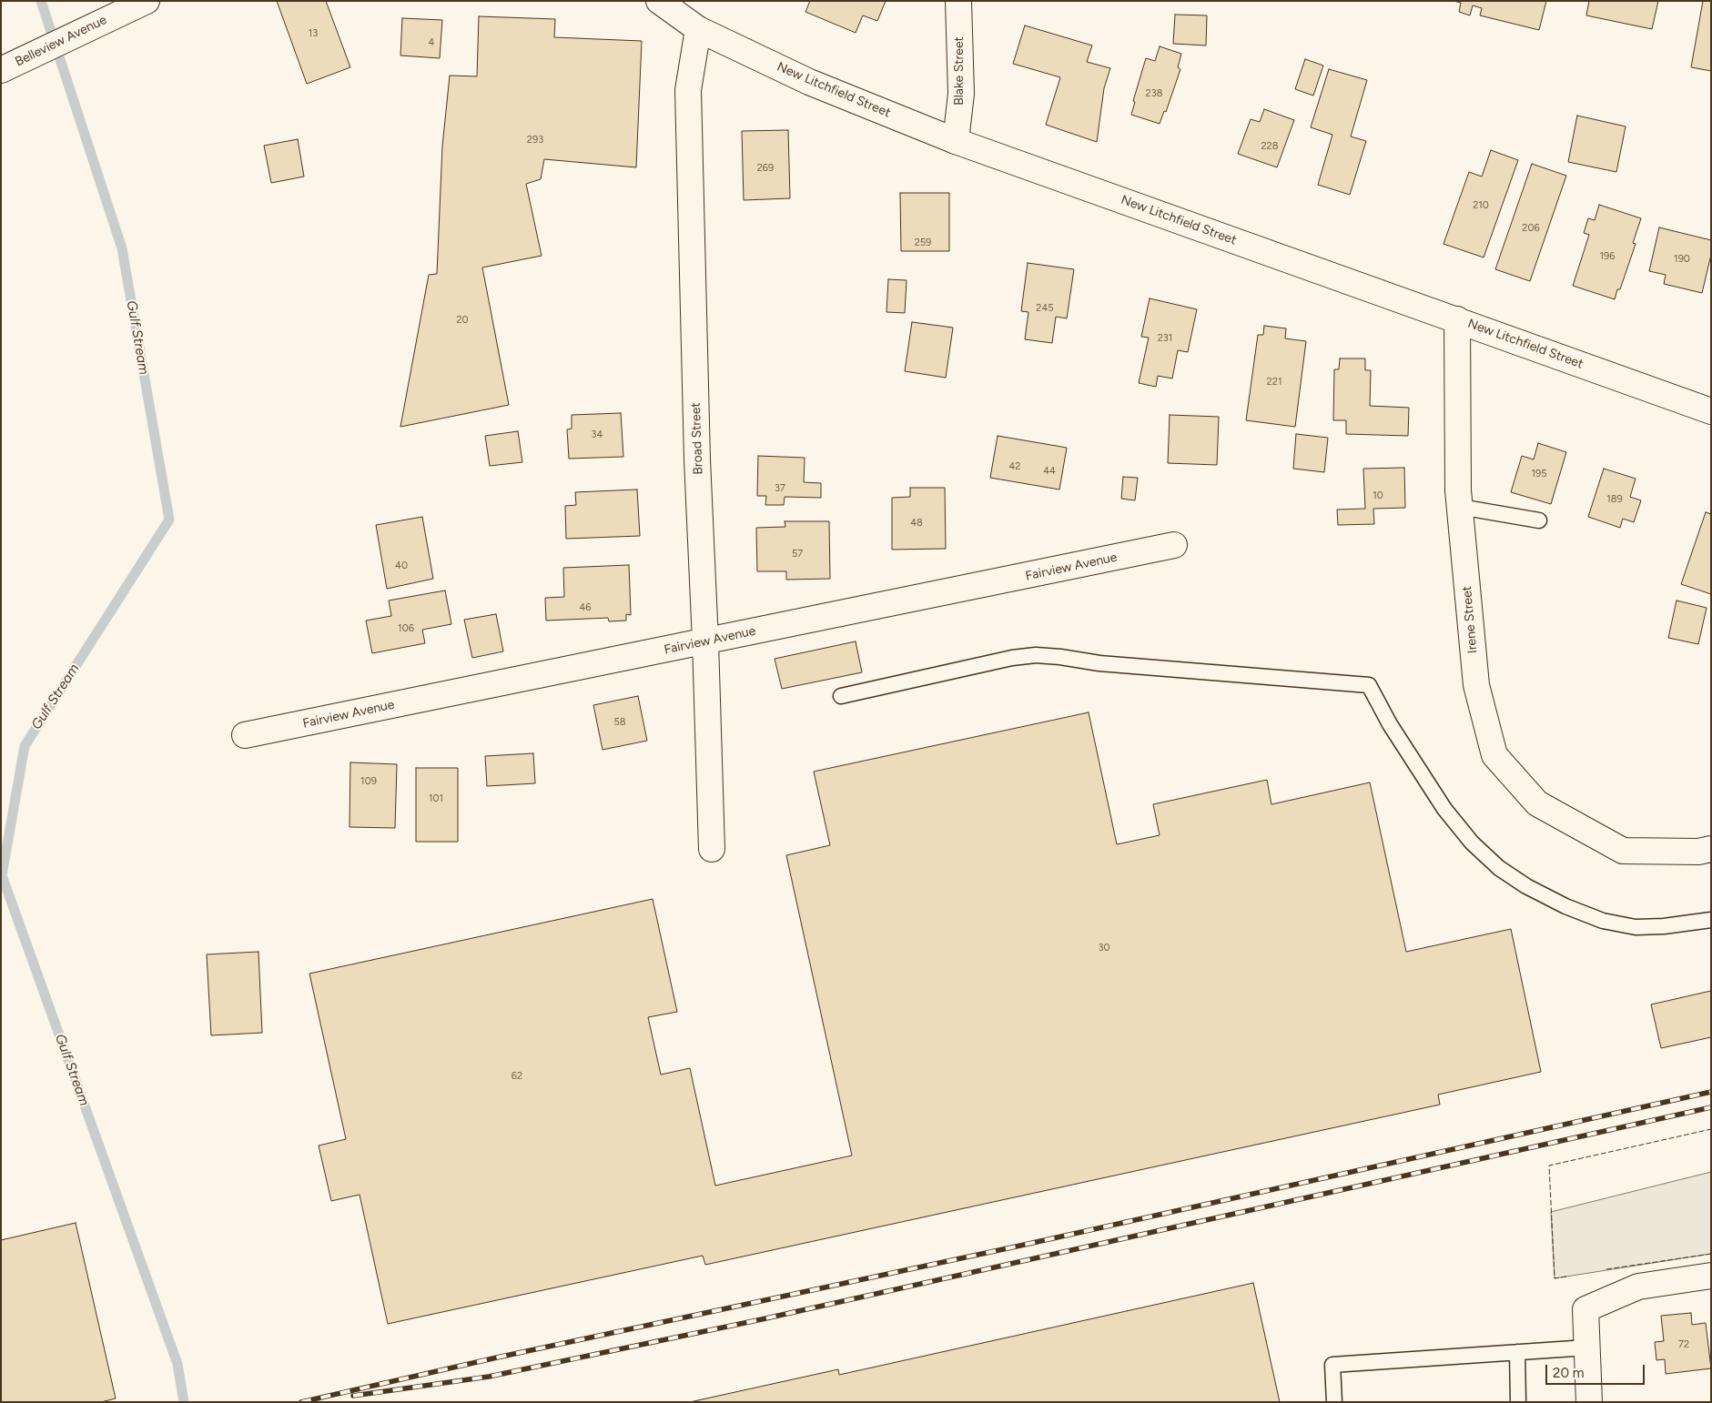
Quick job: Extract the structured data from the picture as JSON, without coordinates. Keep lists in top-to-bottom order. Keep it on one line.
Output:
{"streets":{"main road":["Belleview Avenue","Blake Street","New Litchfield Street","Broad Street","Fairview Avenue","Irene Street"]},"crossings":[["Blake Street","New Litchfield Street"],["New Litchfield Street","Broad Street"],["New Litchfield Street","Irene Street"],["Broad Street","Fairview Avenue"]],"water":["Gulf Stream"],"house_numbers":["13","4","238","293","228","269","210","206","259","196","190","245","20","231","221","34","42","44","195","37","10","189","48","57","40","46","106","58","109","101","30","62","72"],"scale_bar":"20 m"}
